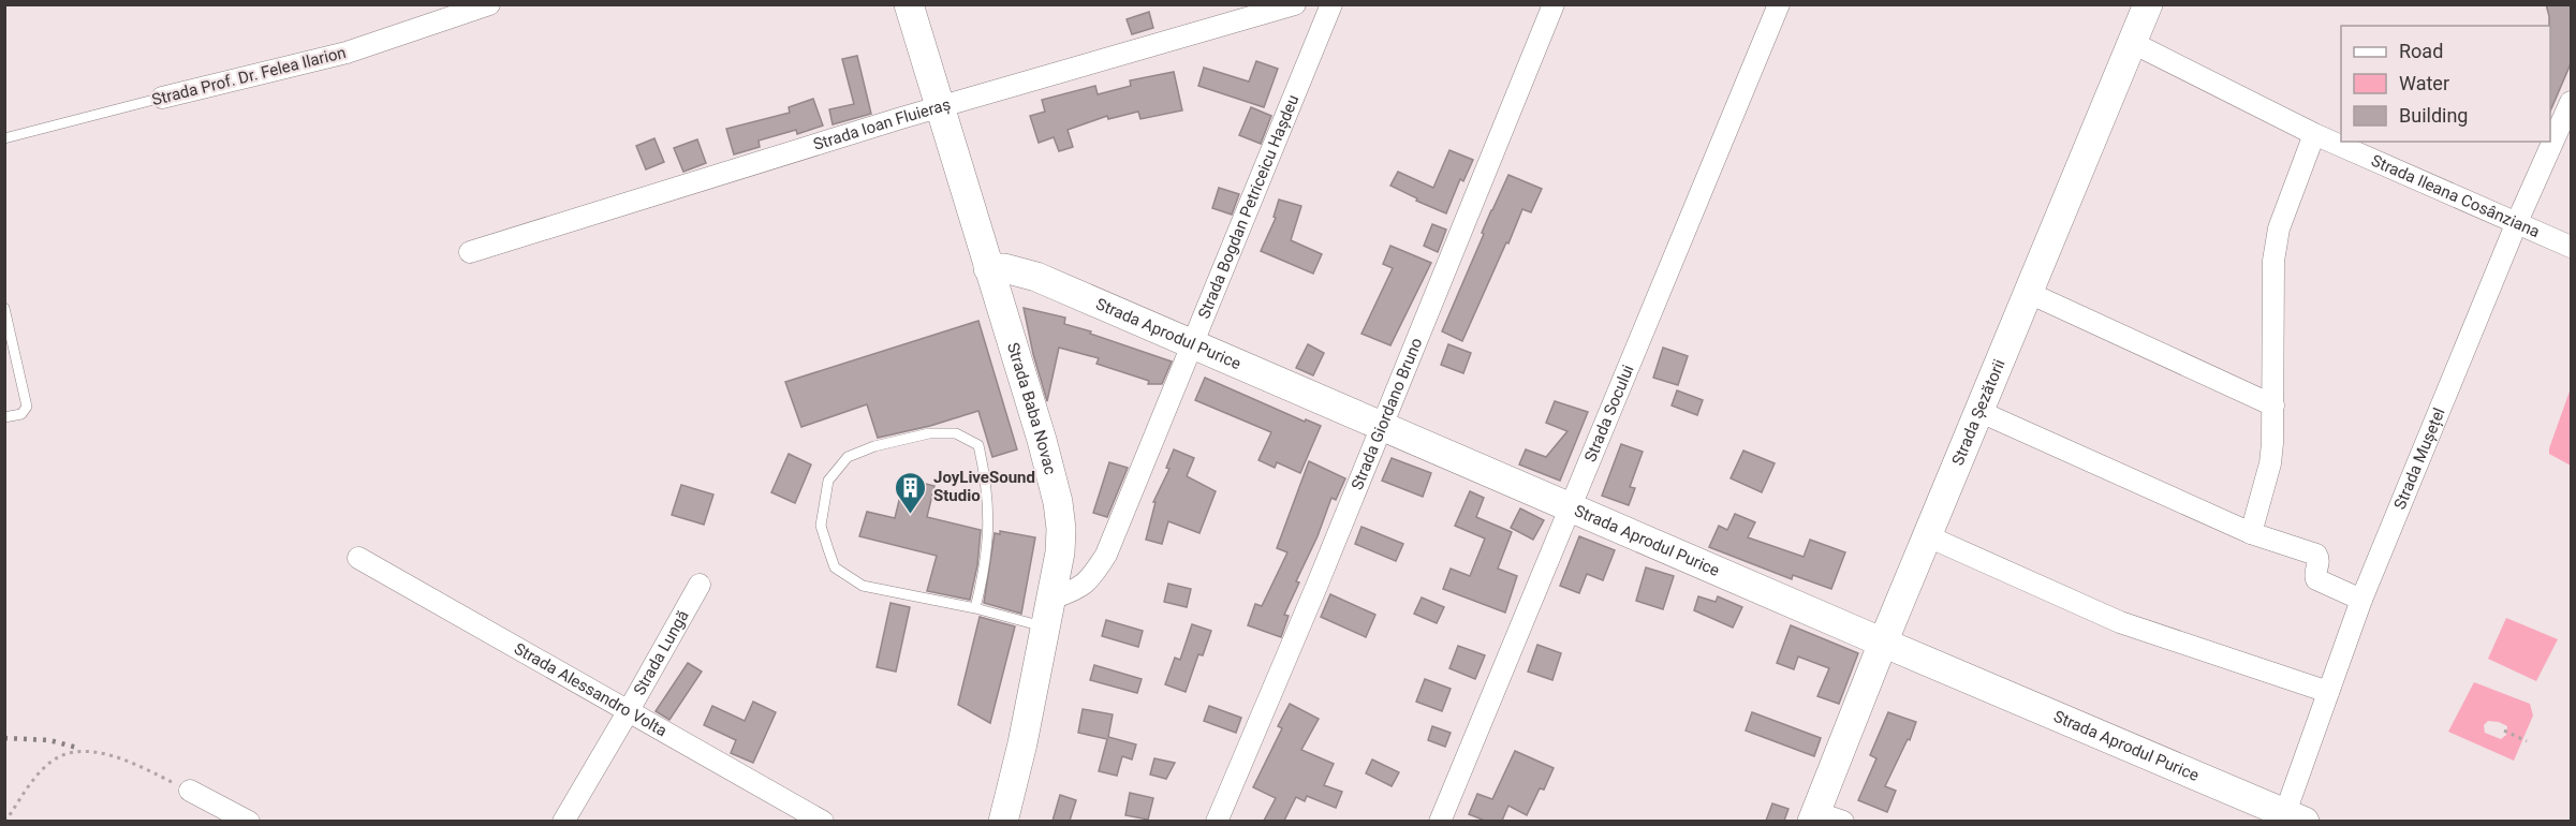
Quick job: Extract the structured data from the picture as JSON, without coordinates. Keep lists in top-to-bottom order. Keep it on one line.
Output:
{"streets":{"street":["Strada Prof. Dr. Felea Ilarion","Strada Ioan Fluieraș","Strada Ileana Cosânziana","Strada Bogdan Petriceicu Hașdeu","Strada Aprodul Purice","Strada Baba Novac","Strada Socului","Strada Șezătorii","Strada Giordano Bruno","Strada Mușețel","Strada Lungă","Strada Alessandro Volta"]},"crossings":[["Strada Ioan Fluieraș","Strada Baba Novac"],["Strada Ileana Cosânziana","Strada Șezătorii"],["Strada Ileana Cosânziana","Strada Mușețel"],["Strada Bogdan Petriceicu Hașdeu","Strada Aprodul Purice"],["Strada Bogdan Petriceicu Hașdeu","Strada Baba Novac"],["Strada Aprodul Purice","Strada Baba Novac"],["Strada Aprodul Purice","Strada Socului"],["Strada Aprodul Purice","Strada Șezătorii"],["Strada Aprodul Purice","Strada Giordano Bruno"],["Strada Aprodul Purice","Strada Mușețel"],["Strada Lungă","Strada Alessandro Volta"]],"places":{"building":["JoyLiveSound Studio"]},"legend":["Road","Water","Building"]}
